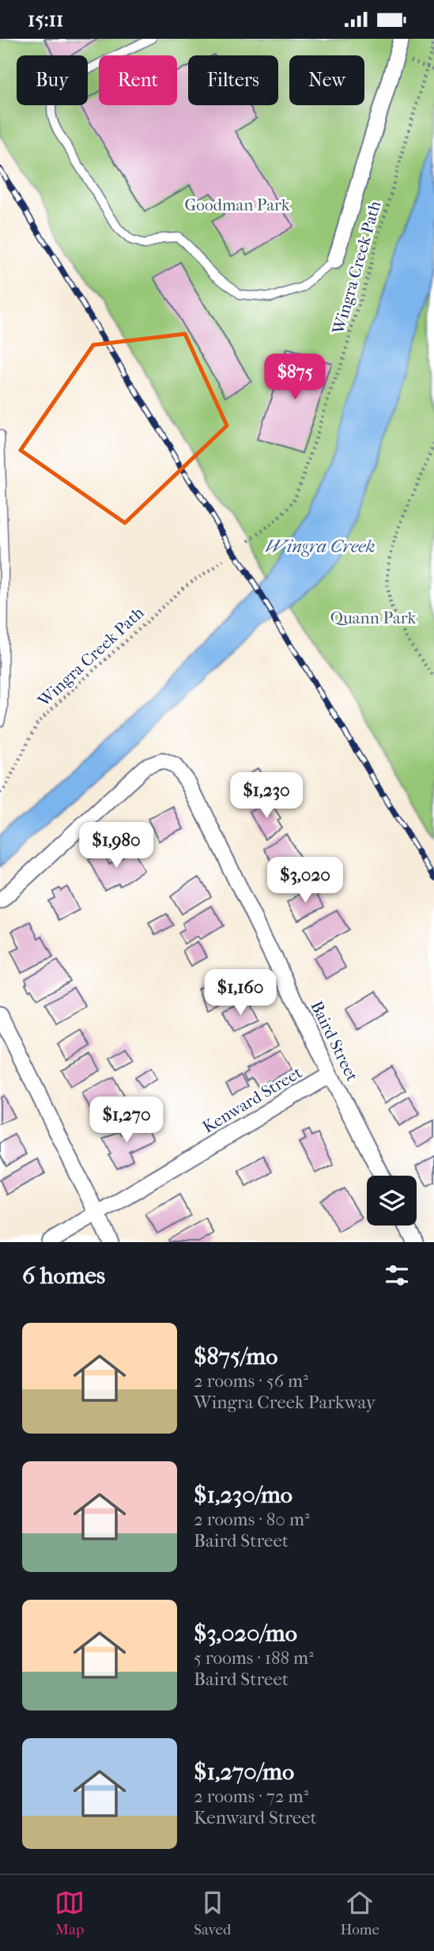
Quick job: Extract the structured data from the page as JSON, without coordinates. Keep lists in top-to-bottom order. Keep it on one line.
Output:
{"streets":{"street":["Baird Street","Kenward Street"],"path":["Wingra Creek Path"]},"crossings":[["Baird Street","Kenward Street"]],"water":["Wingra Creek"],"parks":["Goodman Park","Quann Park"],"page":{"status":"15:11","chip":["Buy","Rent","Filters","New"],"price":["$875","$1,230","$1,980","$3,020","$1,160","$1,270"],"heading":"6 homes","list":[{"name":"$875/mo","note":"2 rooms · 56 m² · Wingra Creek Parkway"},{"name":"$1,230/mo","note":"2 rooms · 80 m² · Baird Street"},{"name":"$3,020/mo","note":"5 rooms · 188 m² · Baird Street"},{"name":"$1,270/mo","note":"2 rooms · 72 m² · Kenward Street"}],"tabs":["Map","Saved","Home"]}}
